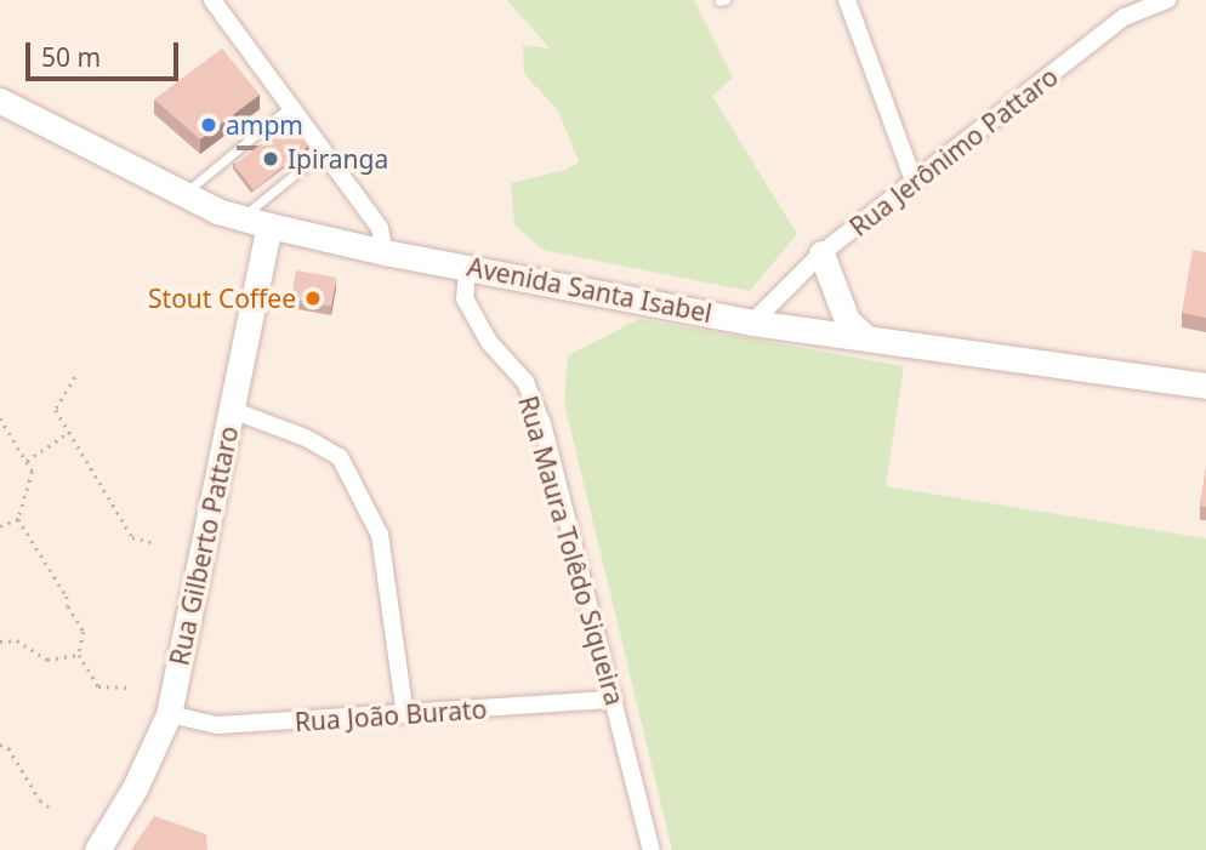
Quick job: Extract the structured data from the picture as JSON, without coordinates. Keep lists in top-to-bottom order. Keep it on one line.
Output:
{"streets":{"main road":["Avenida Santa Isabel","Rua Gilberto Pattaro"],"street":["Rua Jerônimo Pattaro","Rua Maura Tolêdo Siqueira","Rua João Burato"]},"crossings":[["Rua Jerônimo Pattaro","Avenida Santa Isabel"],["Avenida Santa Isabel","Rua Gilberto Pattaro"],["Avenida Santa Isabel","Rua Maura Tolêdo Siqueira"],["Rua Gilberto Pattaro","Rua João Burato"],["Rua Maura Tolêdo Siqueira","Rua João Burato"]],"places":["ampm","Ipiranga","Stout Coffee"],"scale_bar":"50 m"}
